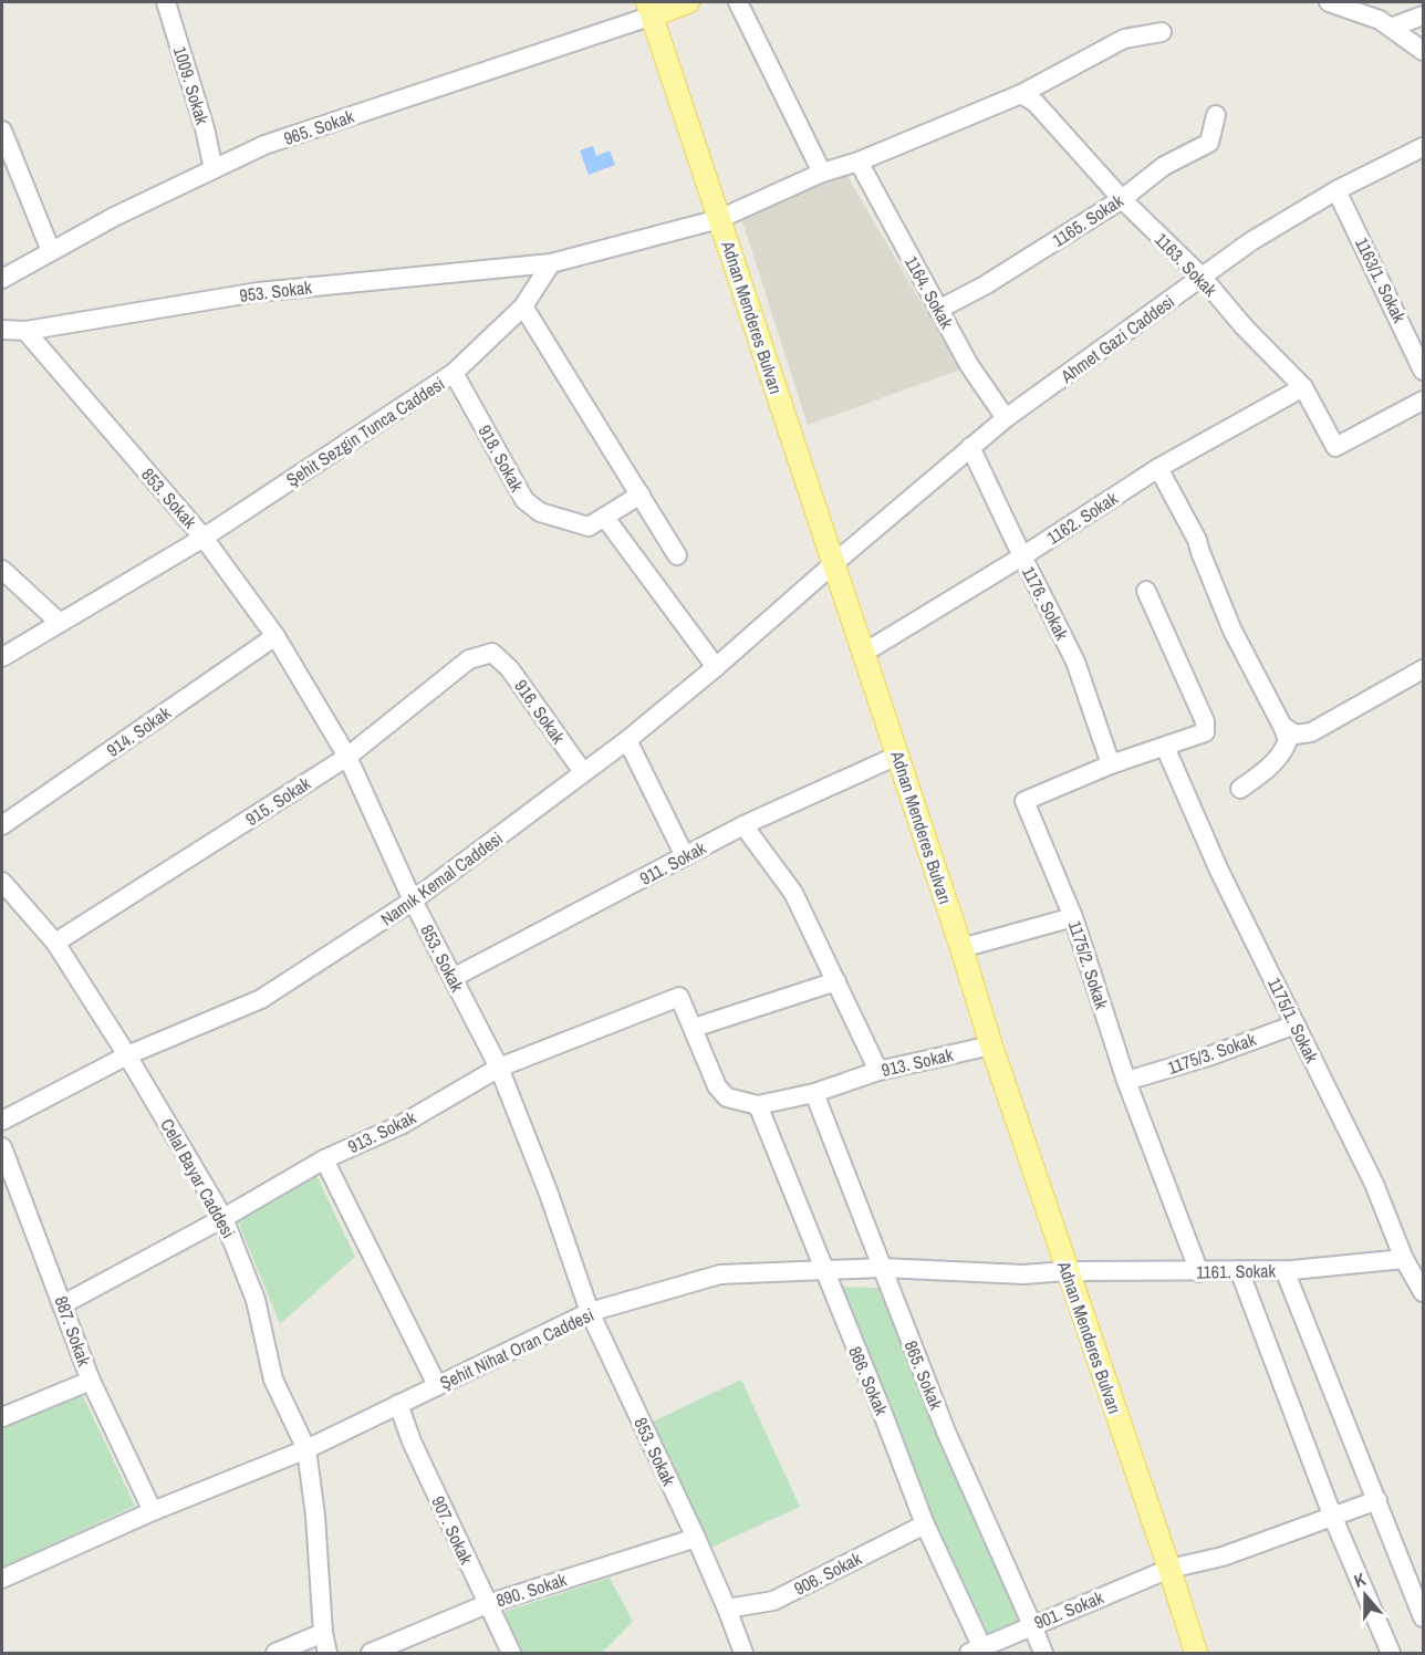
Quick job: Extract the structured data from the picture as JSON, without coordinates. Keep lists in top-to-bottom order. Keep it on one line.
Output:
{"streets":{"main road":["Adnan Menderes Bulvarı"],"street":["1009. Sokak","965. Sokak","1165. Sokak","1163. Sokak","1163/1. Sokak","953. Sokak","1164. Sokak","Ahmet Gazi Caddesi","Şehit Sezgin Tunca Caddesi","918. Sokak","853. Sokak","1162. Sokak","1176. Sokak","916. Sokak","914. Sokak","915. Sokak","911. Sokak","Namık Kemal Caddesi","1175/2. Sokak","1175/1. Sokak","1175/3. Sokak","913. Sokak","Celal Bayar Caddesi","1161. Sokak","887. Sokak","Şehit Nihat Oran Caddesi","865. Sokak","866. Sokak","907. Sokak","906. Sokak","890. Sokak","901. Sokak"]},"crossings":[["1009. Sokak","965. Sokak"],["965. Sokak","Adnan Menderes Bulvarı"],["1165. Sokak","1163. Sokak"],["1165. Sokak","1164. Sokak"],["1163. Sokak","Ahmet Gazi Caddesi"],["1163. Sokak","1162. Sokak"],["1163/1. Sokak","Ahmet Gazi Caddesi"],["953. Sokak","Şehit Sezgin Tunca Caddesi"],["953. Sokak","853. Sokak"],["1164. Sokak","Ahmet Gazi Caddesi"],["Adnan Menderes Bulvarı","Ahmet Gazi Caddesi"],["Adnan Menderes Bulvarı","1162. Sokak"],["Adnan Menderes Bulvarı","911. Sokak"],["Adnan Menderes Bulvarı","Namık Kemal Caddesi"],["Adnan Menderes Bulvarı","913. Sokak"],["Adnan Menderes Bulvarı","1161. Sokak"],["Adnan Menderes Bulvarı","Şehit Nihat Oran Caddesi"],["Adnan Menderes Bulvarı","901. Sokak"],["Ahmet Gazi Caddesi","1176. Sokak"],["Ahmet Gazi Caddesi","Namık Kemal Caddesi"],["Şehit Sezgin Tunca Caddesi","918. Sokak"],["Şehit Sezgin Tunca Caddesi","853. Sokak"],["853. Sokak","914. Sokak"],["853. Sokak","915. Sokak"],["853. Sokak","911. Sokak"],["853. Sokak","Namık Kemal Caddesi"],["853. Sokak","913. Sokak"],["853. Sokak","Şehit Nihat Oran Caddesi"],["853. Sokak","906. Sokak"],["853. Sokak","890. Sokak"],["1162. Sokak","1176. Sokak"],["1176. Sokak","1175/2. Sokak"],["916. Sokak","915. Sokak"],["916. Sokak","Namık Kemal Caddesi"],["915. Sokak","Celal Bayar Caddesi"],["Namık Kemal Caddesi","Celal Bayar Caddesi"],["1175/2. Sokak","1175/1. Sokak"],["1175/2. Sokak","1175/3. Sokak"],["1175/2. Sokak","1161. Sokak"],["1175/1. Sokak","1175/3. Sokak"],["1175/1. Sokak","1161. Sokak"],["913. Sokak","Celal Bayar Caddesi"],["913. Sokak","887. Sokak"],["913. Sokak","865. Sokak"],["913. Sokak","866. Sokak"],["Celal Bayar Caddesi","Şehit Nihat Oran Caddesi"],["1161. Sokak","Şehit Nihat Oran Caddesi"],["887. Sokak","Şehit Nihat Oran Caddesi"],["Şehit Nihat Oran Caddesi","865. Sokak"],["Şehit Nihat Oran Caddesi","866. Sokak"],["Şehit Nihat Oran Caddesi","907. Sokak"],["865. Sokak","901. Sokak"],["866. Sokak","906. Sokak"],["866. Sokak","901. Sokak"],["907. Sokak","890. Sokak"]],"north":"top"}
